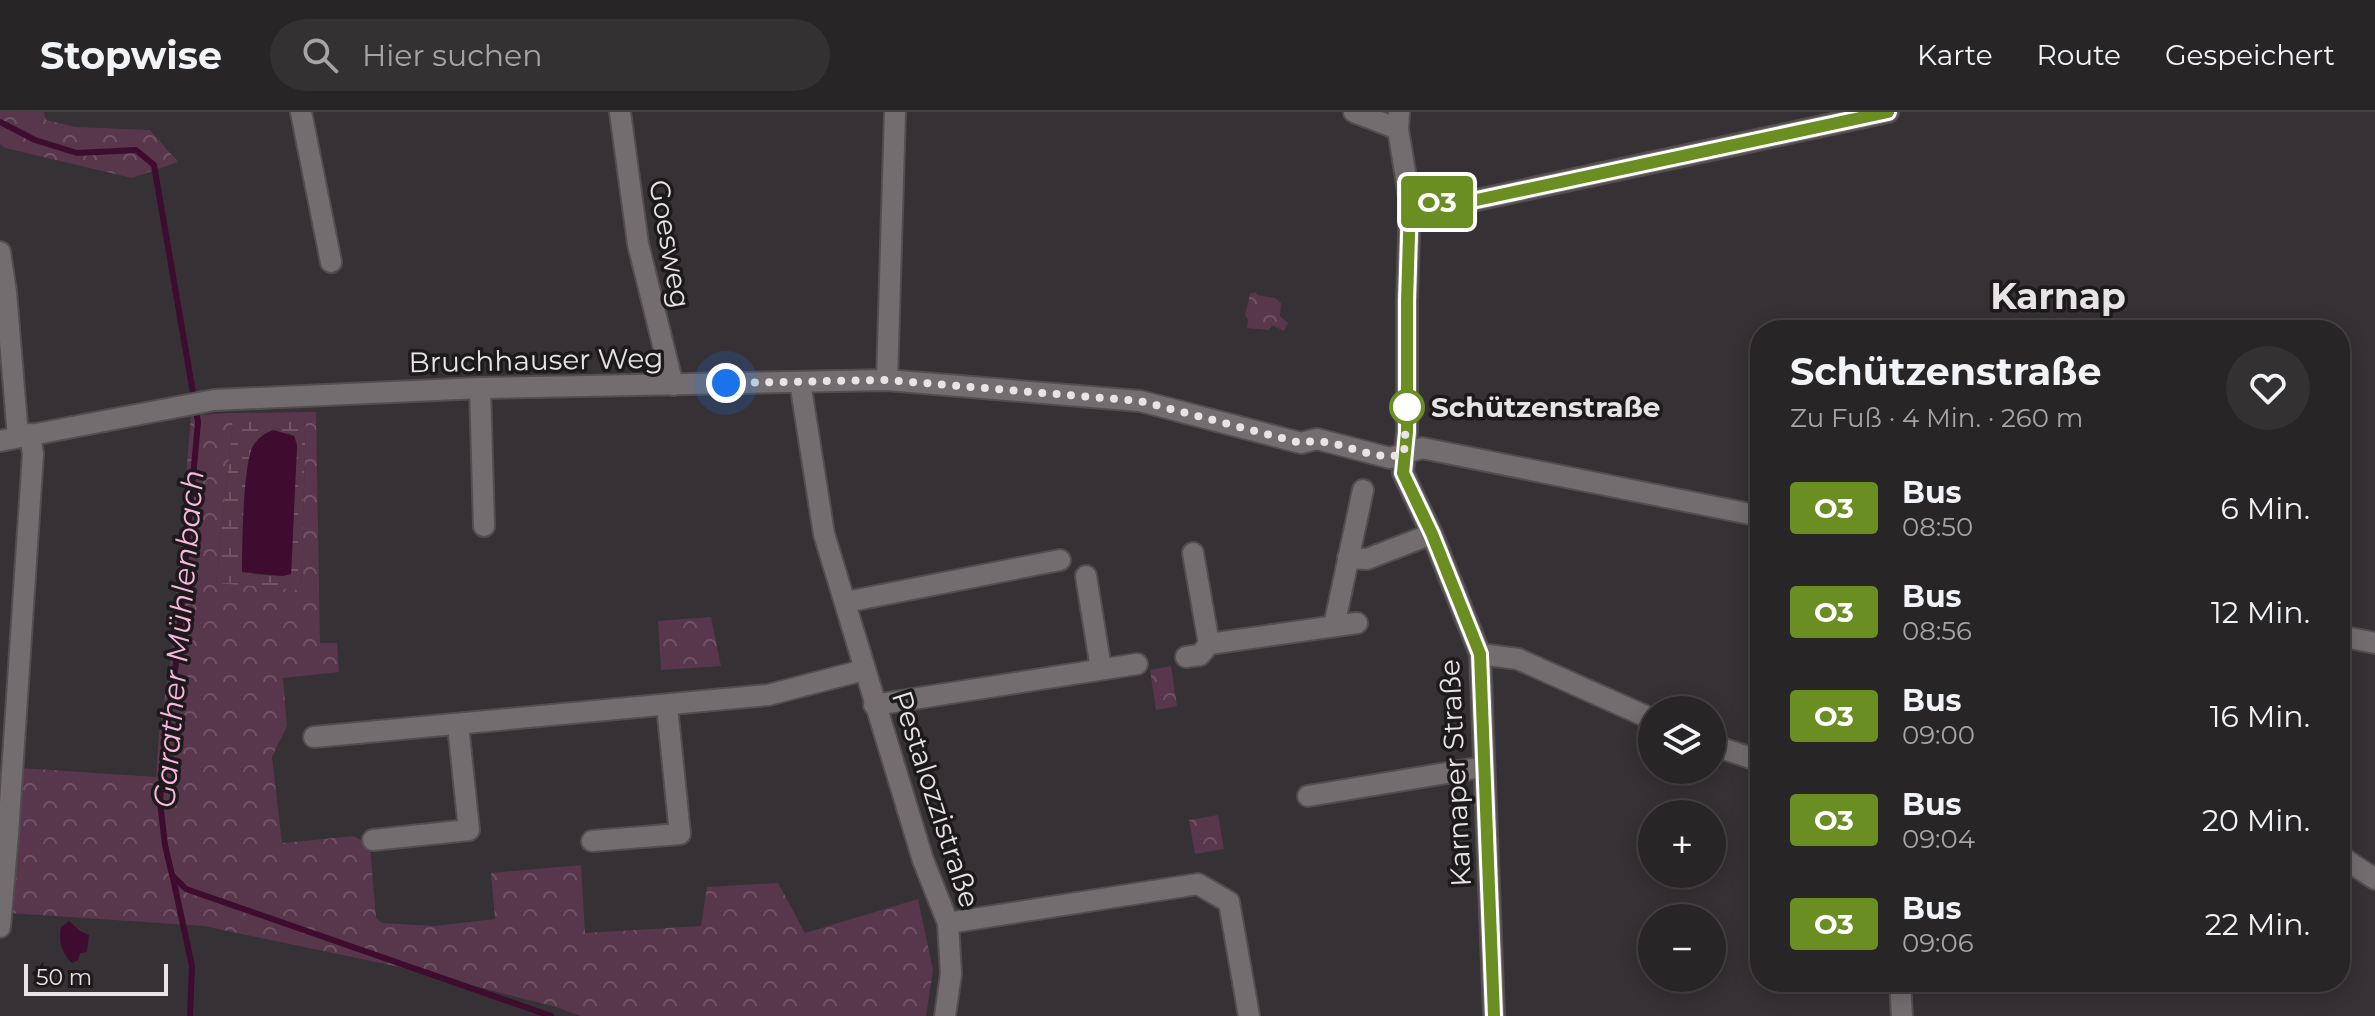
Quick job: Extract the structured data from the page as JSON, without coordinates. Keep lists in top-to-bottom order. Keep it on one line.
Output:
{"streets":{"street":["Goesweg","Bruchhauser Weg","Karnaper Straße","Pestalozzistraße"]},"crossings":[["Goesweg","Bruchhauser Weg"],["Bruchhauser Weg","Karnaper Straße"],["Bruchhauser Weg","Pestalozzistraße"]],"districts":["Karnap"],"water":["Garather Mühlenbach"],"places":["Schützenstraße"],"lines":["bus line O3"],"scale_bar":"50 m","page":{"header":"Stopwise","search":"Hier suchen","nav":["Karte","Route","Gespeichert"],"on_map":"O3","heading":["Schützenstraße","Zu Fuß · 4 Min. · 260 m"],"list":[{"mark":"O3","name":"Bus","note":"08:50","value":"6 Min."},{"mark":"O3","name":"Bus","note":"08:56","value":"12 Min."},{"mark":"O3","name":"Bus","note":"09:00","value":"16 Min."},{"mark":"O3","name":"Bus","note":"09:04","value":"20 Min."},{"mark":"O3","name":"Bus","note":"09:06","value":"22 Min."}],"map_buttons":["+","−"],"scale":"50 m"}}
